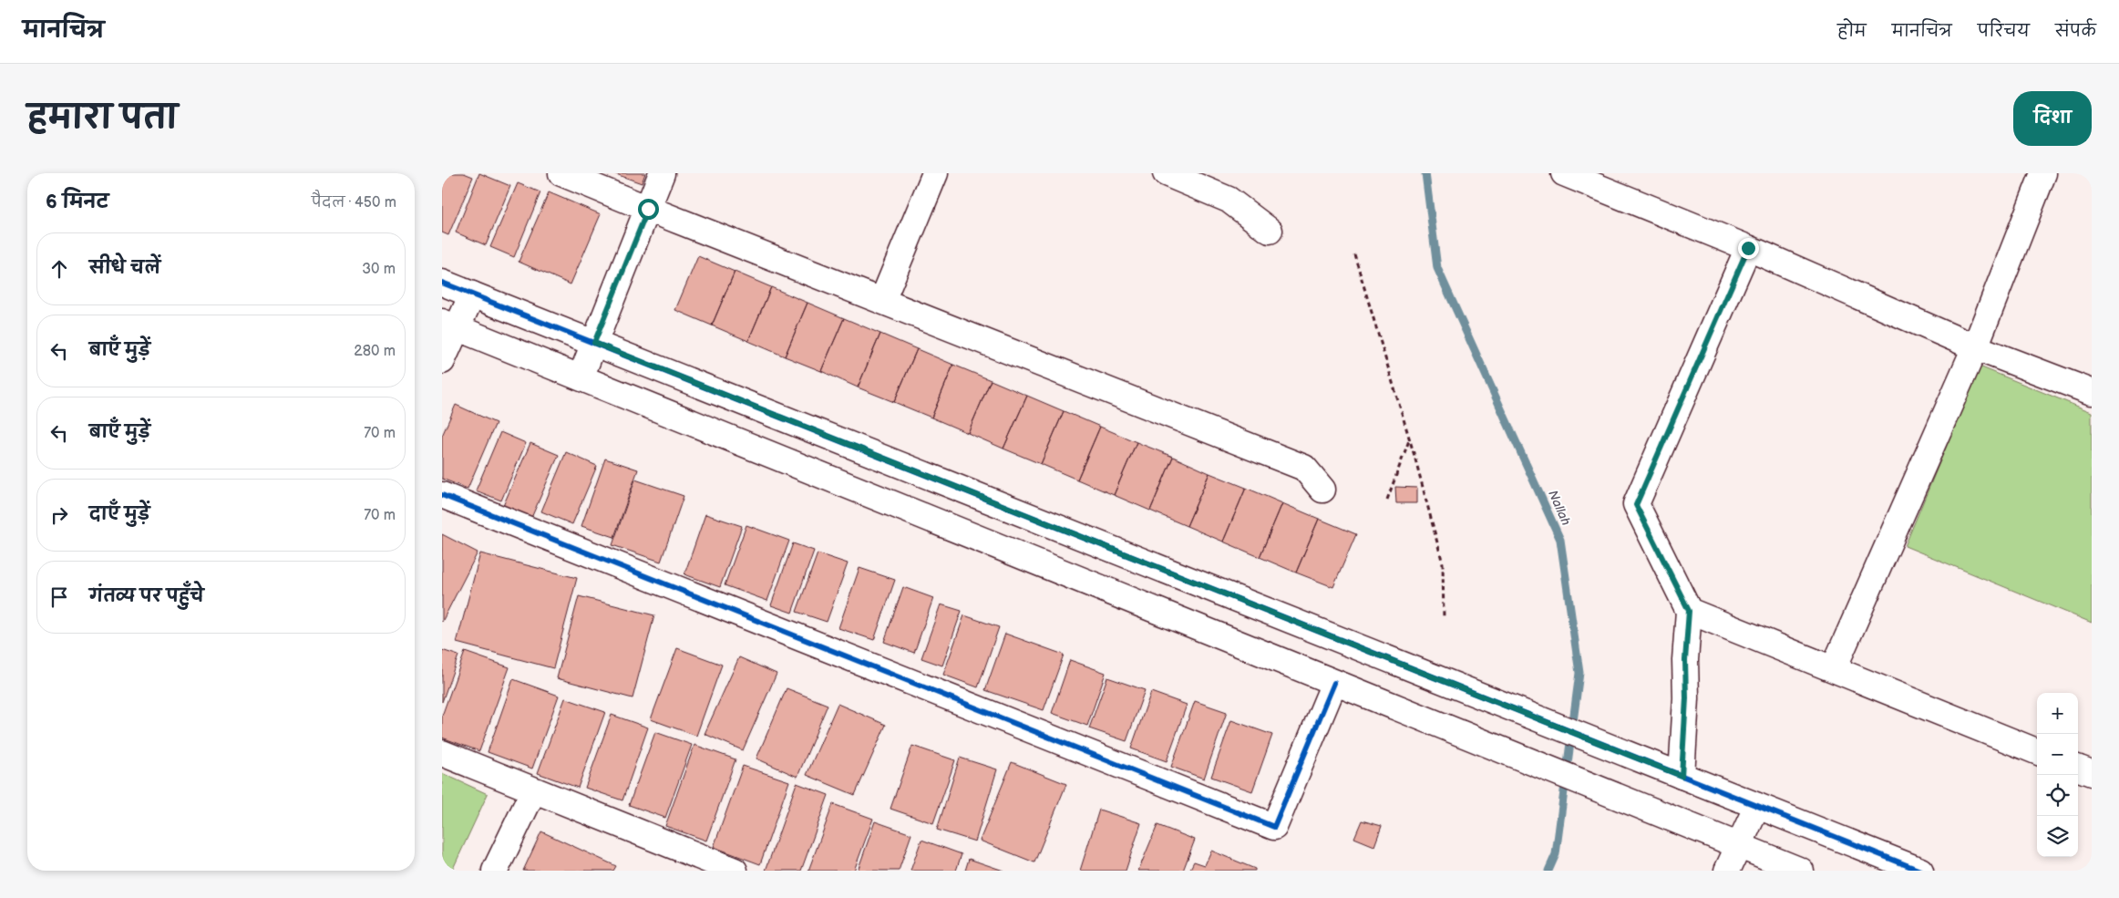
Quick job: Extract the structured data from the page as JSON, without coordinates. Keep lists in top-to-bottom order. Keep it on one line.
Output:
{"water":["Nallah"],"page":{"header":"मानचित्र","nav":["होम","मानचित्र","परिचय","संपर्क"],"title":"हमारा पता","buttons":"दिशा","heading":["6 मिनट","पैदल · 450 m"],"list":[["सीधे चलें","30 m"],["बाएँ मुड़ें","280 m"],["बाएँ मुड़ें","70 m"],["दाएँ मुड़ें","70 m"],"गंतव्य पर पहुँचे"],"map_buttons":["+","−"]}}
